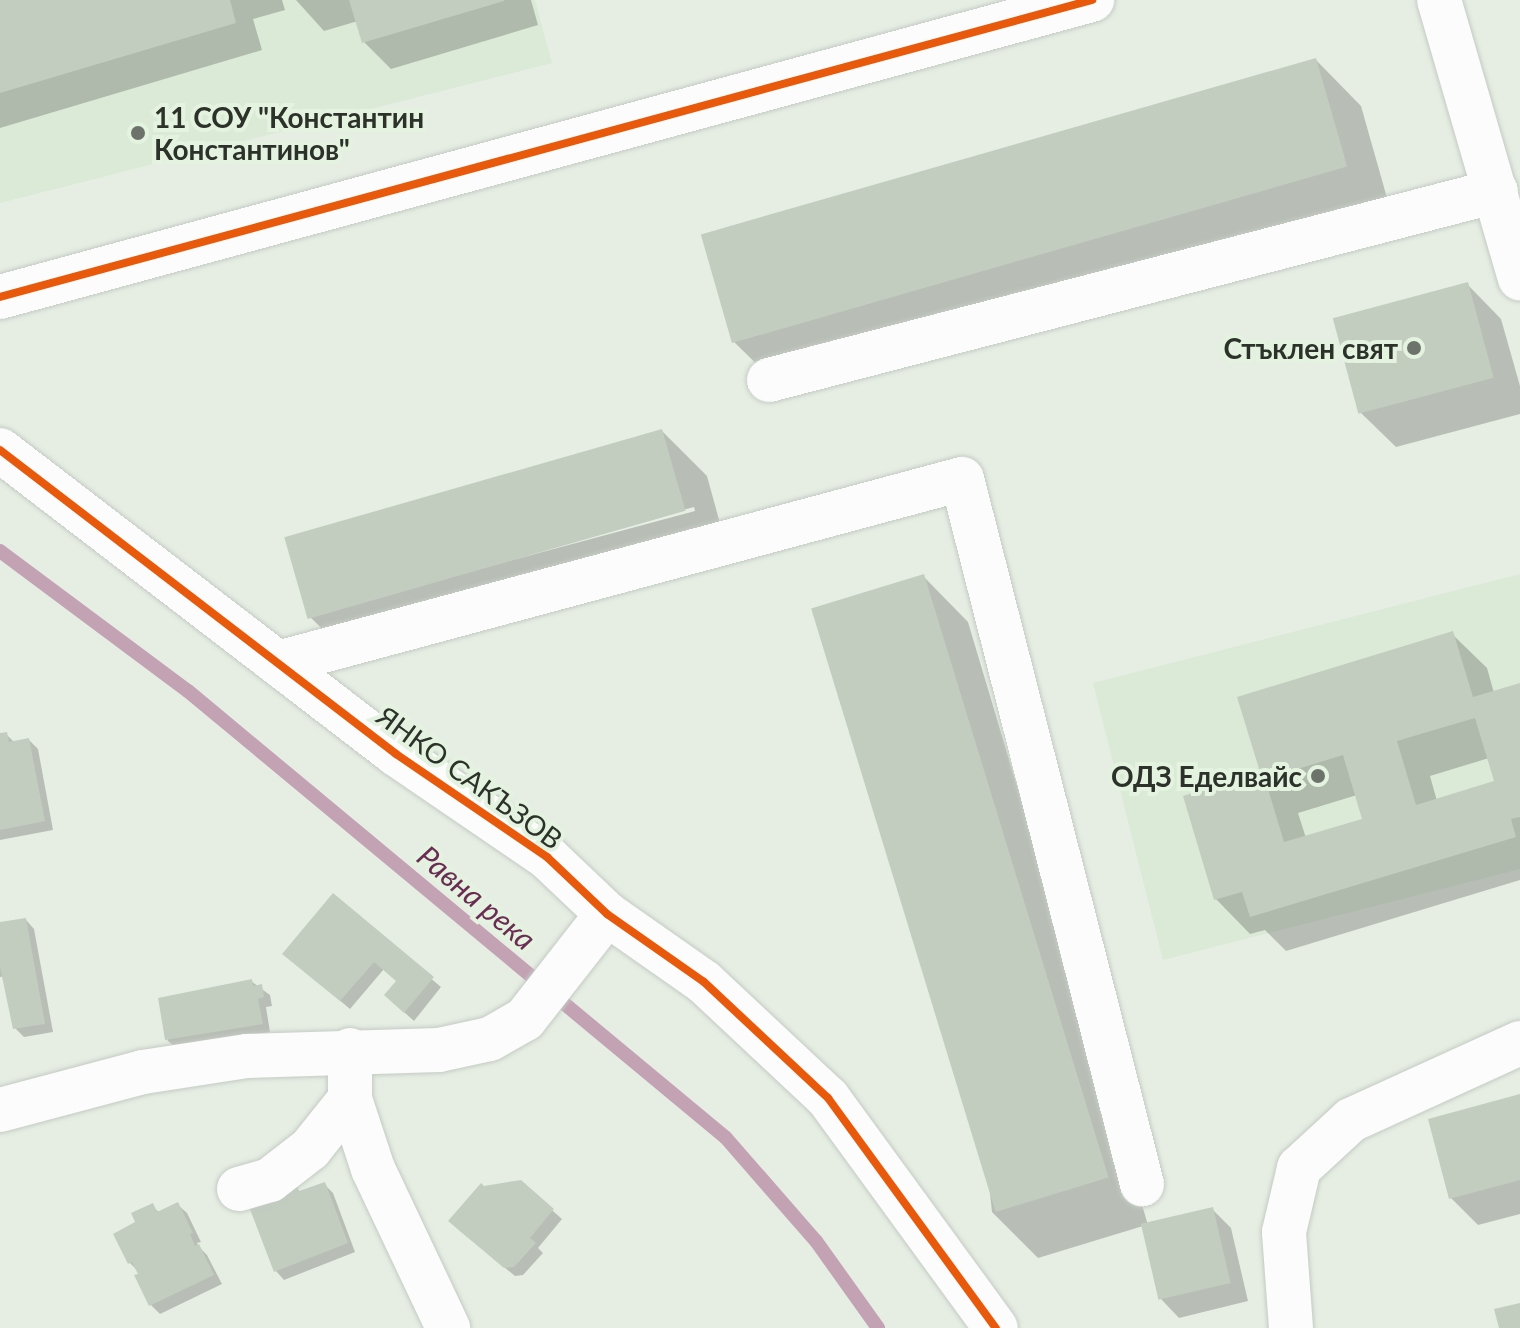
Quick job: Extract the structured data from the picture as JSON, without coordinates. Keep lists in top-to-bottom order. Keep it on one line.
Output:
{"streets":{"street":["ЯНКО САКЪЗОВ"]},"water":["Равна река"],"places":["11 СОУ \"Константин Константинов\"","Стъклен свят","ОДЗ Еделвайс"]}
